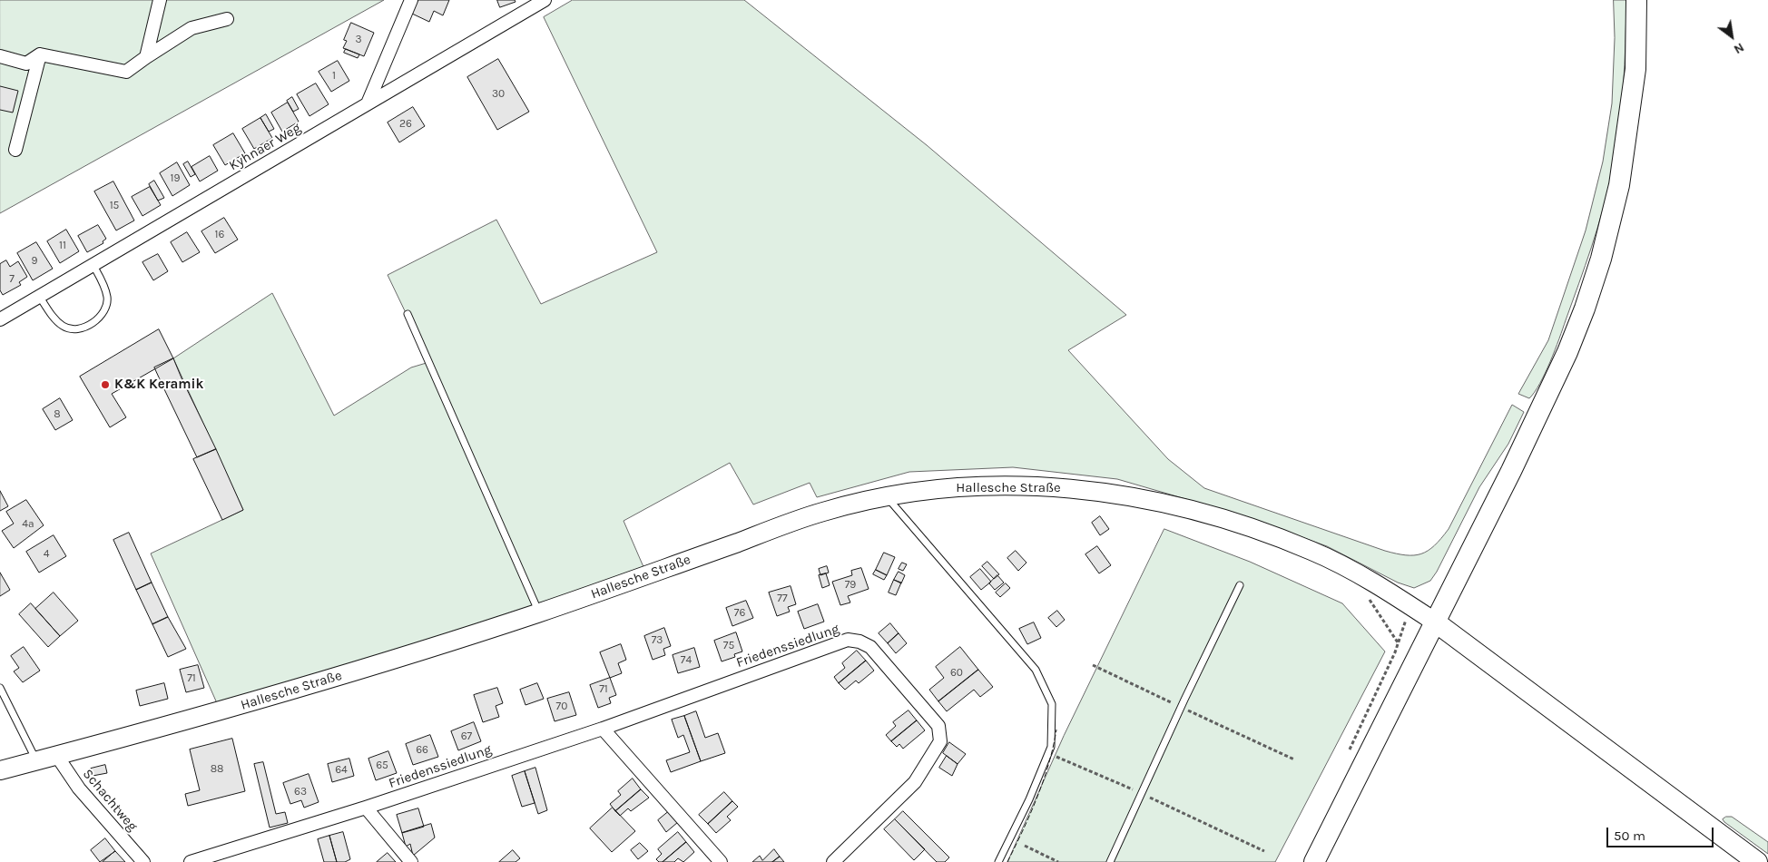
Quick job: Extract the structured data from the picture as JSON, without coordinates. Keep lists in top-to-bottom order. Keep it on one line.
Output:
{"streets":{"street":["Kyhnaer Weg","Hallesche Straße","Friedenssiedlung","Schachtweg"]},"crossings":[["Hallesche Straße","Schachtweg"]],"places":["K&K Keramik"],"house_numbers":["3","1","30","26","19","15","16","11","9","7","8","4a","4","79","77","76","73","75","74","60","71","71","70","67","66","65","88","64","63"],"scale_bar":"50 m","north":"bottom right"}
